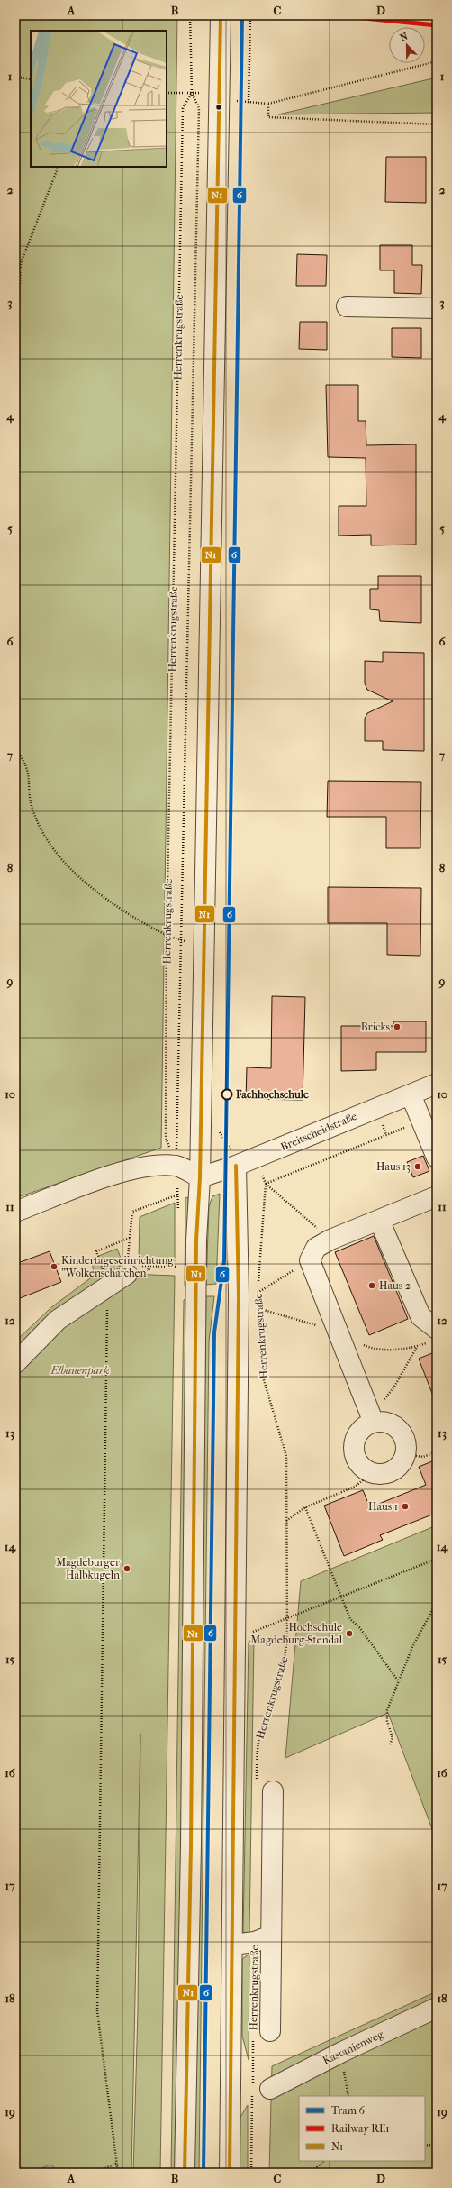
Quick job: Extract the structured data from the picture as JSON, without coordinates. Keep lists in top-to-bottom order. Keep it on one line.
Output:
{"streets":{"street":["Herrenkrugstraße","Breitscheidstraße","Kastanienweg"]},"crossings":[["Herrenkrugstraße","Breitscheidstraße"],["Herrenkrugstraße","Kastanienweg"]],"parks":["Elbauenpark"],"places":["Bricks","Fachhochschule","Haus 13","Kindertageseinrichtung \"Wolkenschäfchen\"","Haus 2","Haus 1","Magdeburger Halbkugeln","Hochschule Magdeburg-Stendal"],"lines":["tram line 6","rail line RE1","transit line N1"],"legend":["Tram 6","Railway RE1","N1"],"north":"top","grid":{"columns":["A","B","C","D"],"rows":["1","2","3","4","5","6","7","8","9","10","11","12","13","14","15","16","17","18","19"]}}
